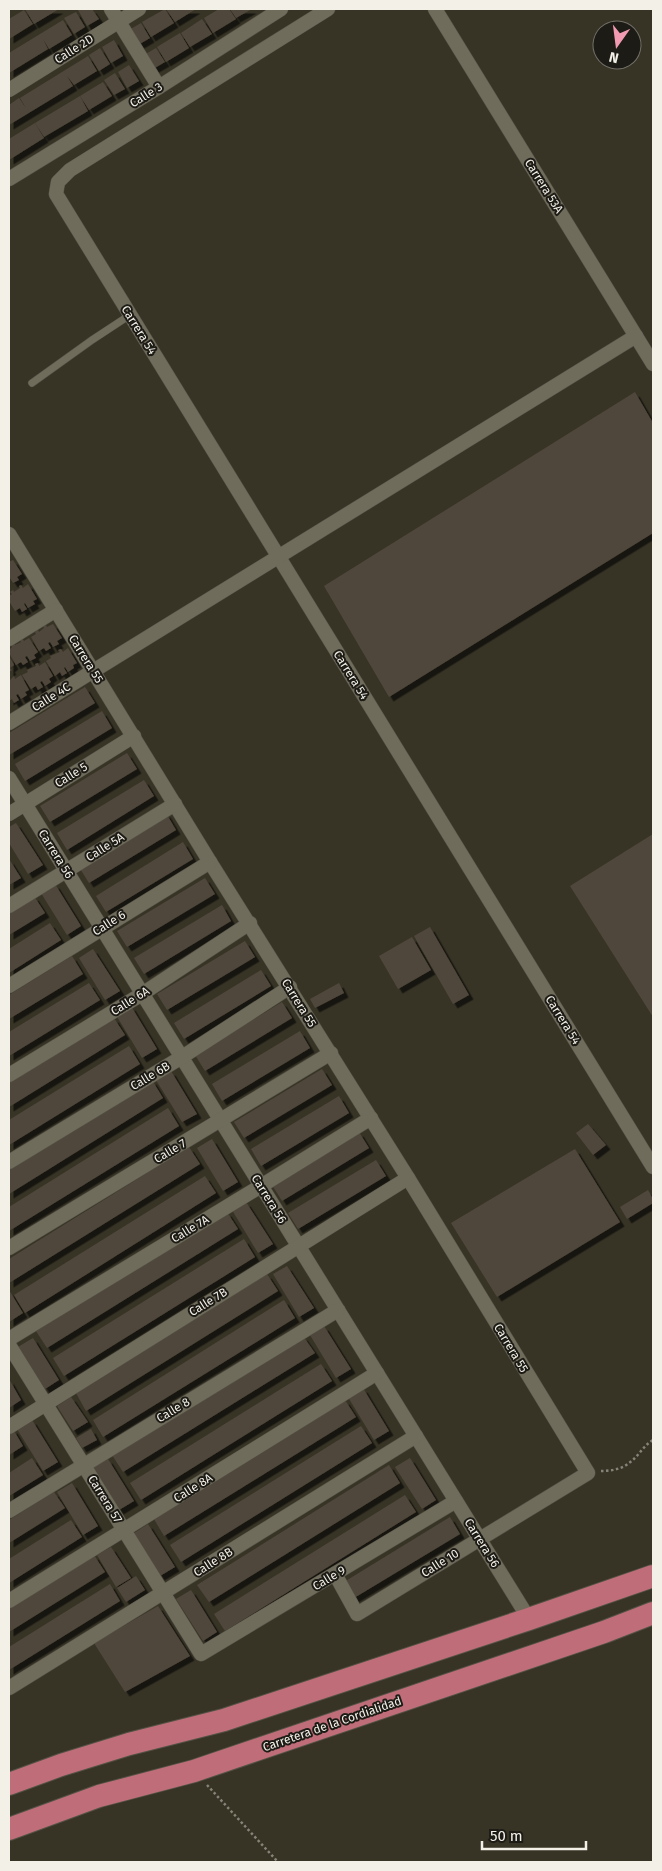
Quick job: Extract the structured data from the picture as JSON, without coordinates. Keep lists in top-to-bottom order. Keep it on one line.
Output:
{"streets":{"highway":["Carretera de la Cordialidad"],"street":["Calle 2D","Calle 3","Carrera 53A","Carrera 54","Carrera 55","Calle 4C","Calle 5","Calle 5A","Carrera 56","Calle 6","Calle 6A","Calle 6B","Calle 7","Calle 7A","Calle 7B","Calle 8","Calle 8A","Carrera 57","Calle 8B","Calle 10","Calle 9"]},"crossings":[["Carrera 53A","Calle 4C"],["Carrera 54","Calle 4C"],["Carrera 55","Calle 4C"],["Carrera 55","Calle 5"],["Carrera 55","Calle 5A"],["Carrera 55","Calle 6"],["Carrera 55","Calle 6A"],["Carrera 55","Calle 6B"],["Carrera 55","Calle 7"],["Carrera 55","Calle 7A"],["Carrera 55","Calle 7B"],["Carrera 55","Calle 10"],["Calle 5","Carrera 56"],["Calle 5A","Carrera 56"],["Carrera 56","Calle 6"],["Carrera 56","Calle 6A"],["Carrera 56","Calle 6B"],["Carrera 56","Calle 7"],["Carrera 56","Calle 7A"],["Carrera 56","Calle 7B"],["Carrera 56","Calle 8"],["Carrera 56","Calle 8A"],["Carrera 56","Calle 8B"],["Carrera 56","Calle 10"],["Carrera 56","Calle 9"],["Calle 7B","Carrera 57"],["Calle 8","Carrera 57"],["Calle 8A","Carrera 57"],["Carrera 57","Calle 8B"],["Carrera 57","Calle 9"],["Calle 10","Calle 9"]],"scale_bar":"50 m","north":"bottom"}
